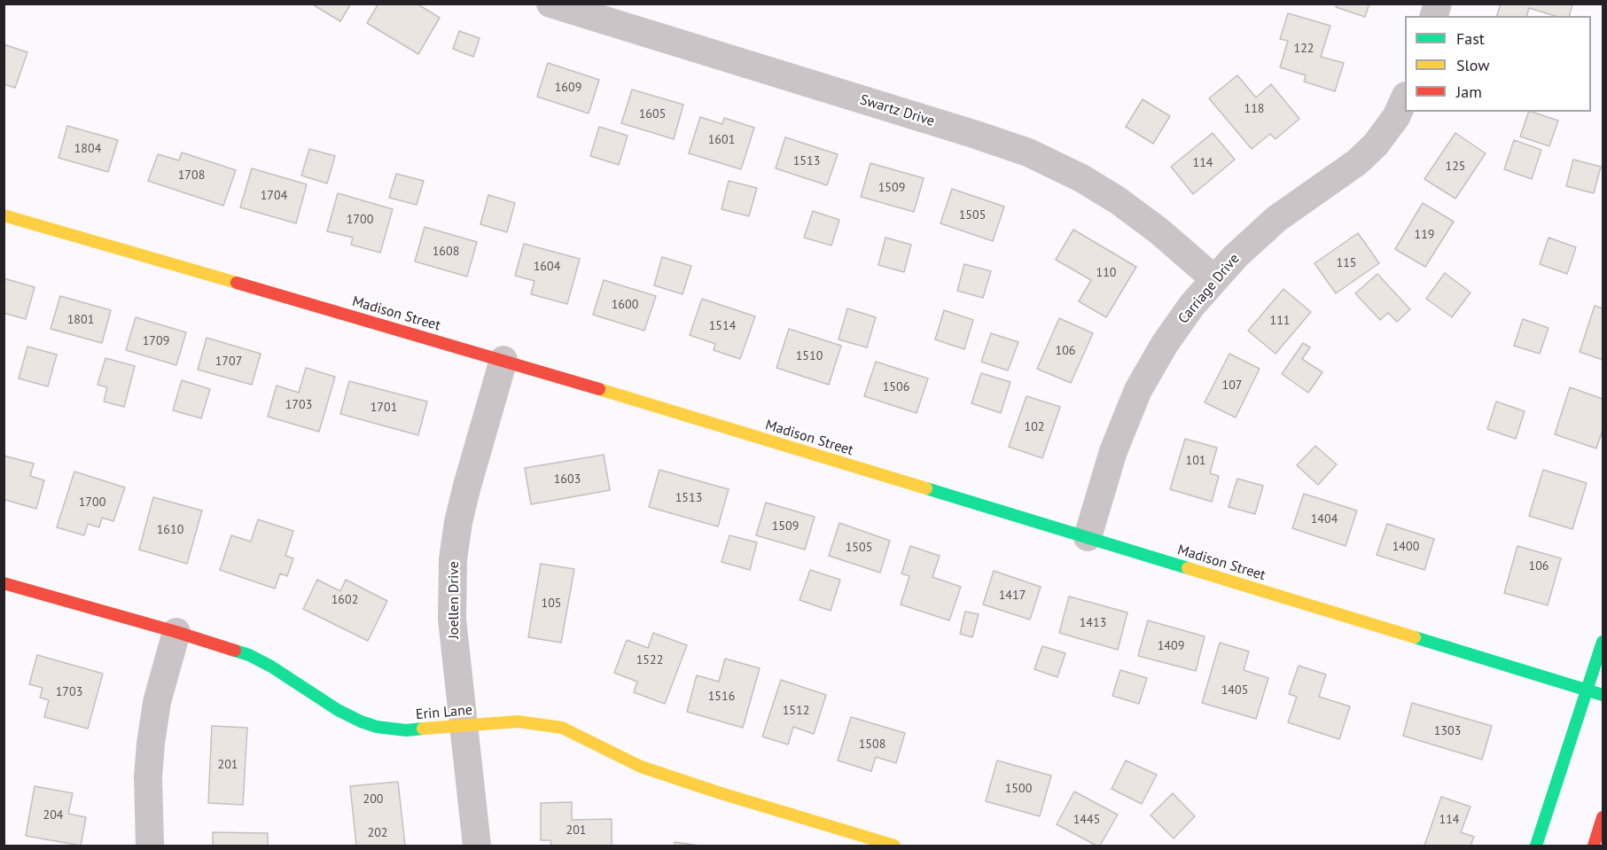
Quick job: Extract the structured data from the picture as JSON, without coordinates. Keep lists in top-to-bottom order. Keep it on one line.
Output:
{"streets":{"street":["Swartz Drive","Carriage Drive","Madison Street","Joellen Drive","Erin Lane"]},"crossings":[["Swartz Drive","Carriage Drive"],["Carriage Drive","Madison Street"],["Madison Street","Joellen Drive"],["Joellen Drive","Erin Lane"]],"house_numbers":["122","1609","118","1605","1601","1804","1513","114","125","1708","1509","1704","1505","1700","119","1608","115","1604","110","1600","1801","111","1514","1709","106","1510","1707","107","1506","1703","1701","102","101","1603","1513","1700","1404","1509","1610","1400","1505","106","1417","1602","105","1413","1409","1522","1405","1703","1516","1512","1303","1508","201","1500","200","204","1445","114","201","202"],"legend":["Fast","Slow","Jam"]}
